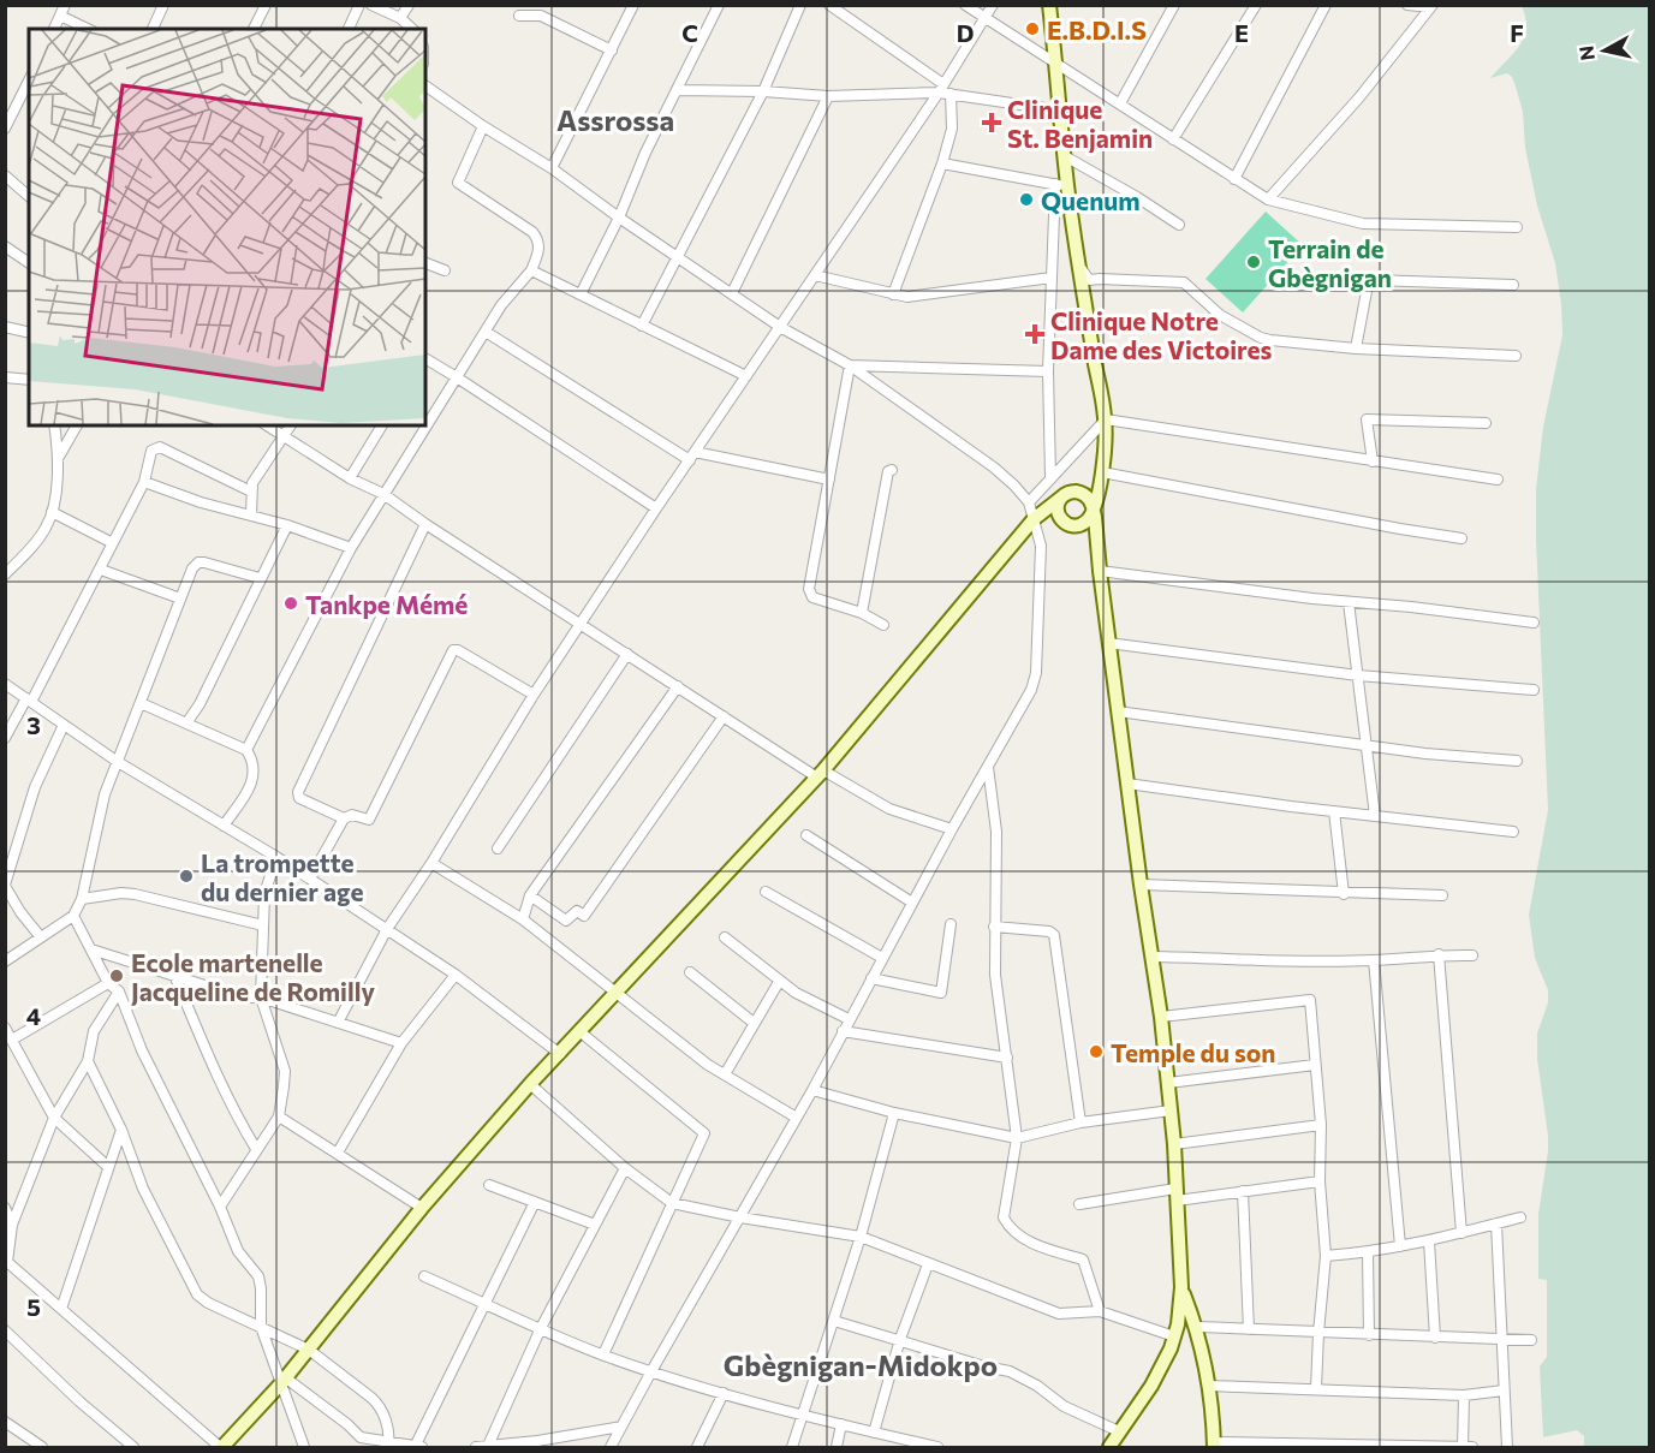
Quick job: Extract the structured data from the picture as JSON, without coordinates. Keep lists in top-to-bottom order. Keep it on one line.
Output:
{"districts":["Assrossa","Gbègnigan-Midokpo"],"places":{"other":["E.B.D.I.S","Quenum","Terrain de Gbègnigan","Tankpe Mémé","La trompette du dernier age","Ecole martenelle Jacqueline de Romilly","Temple du son"],"health":["Clinique St. Benjamin","Clinique Notre Dame des Victoires"]},"north":"left","grid":{"columns":["C","D","E","F"],"rows":["3","4","5"]}}
